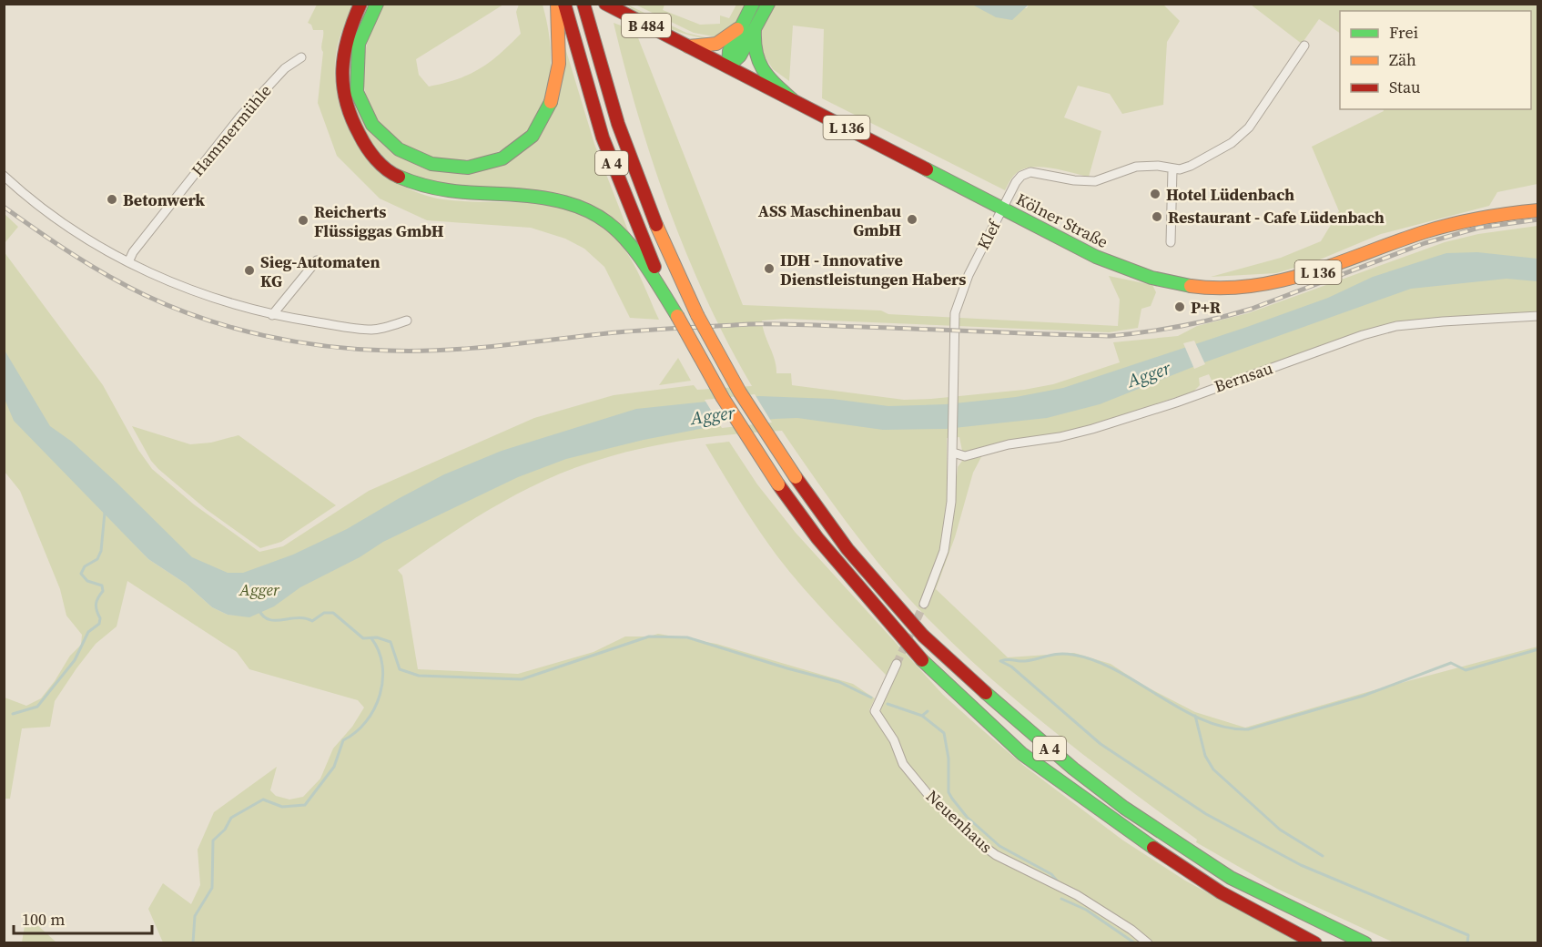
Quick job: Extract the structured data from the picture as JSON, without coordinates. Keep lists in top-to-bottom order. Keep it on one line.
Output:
{"streets":{"main road":["B 484","L 136","A 4","Kölner Straße"],"street":["Hammermühle","Klef","Bernsau","Neuenhaus"]},"crossings":[["Kölner Straße","Klef"],["Klef","Bernsau"]],"water":["Agger"],"parks":["Agger"],"places":["Hotel Lüdenbach","Betonwerk","Restaurant - Cafe Lüdenbach","ASS Maschinenbau GmbH","Reicherts Flüssiggas GmbH","IDH - Innovative Dienstleistungen Habers","Sieg-Automaten KG","P+R"],"legend":["Frei","Zäh","Stau"],"scale_bar":"100 m"}
